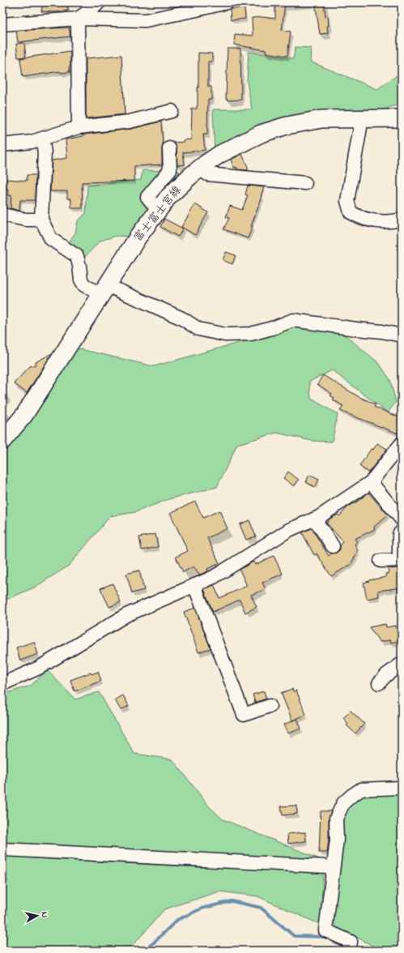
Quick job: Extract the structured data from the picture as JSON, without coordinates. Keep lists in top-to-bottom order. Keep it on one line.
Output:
{"streets":{"main road":["富士富士宮線"]},"north":"right"}
